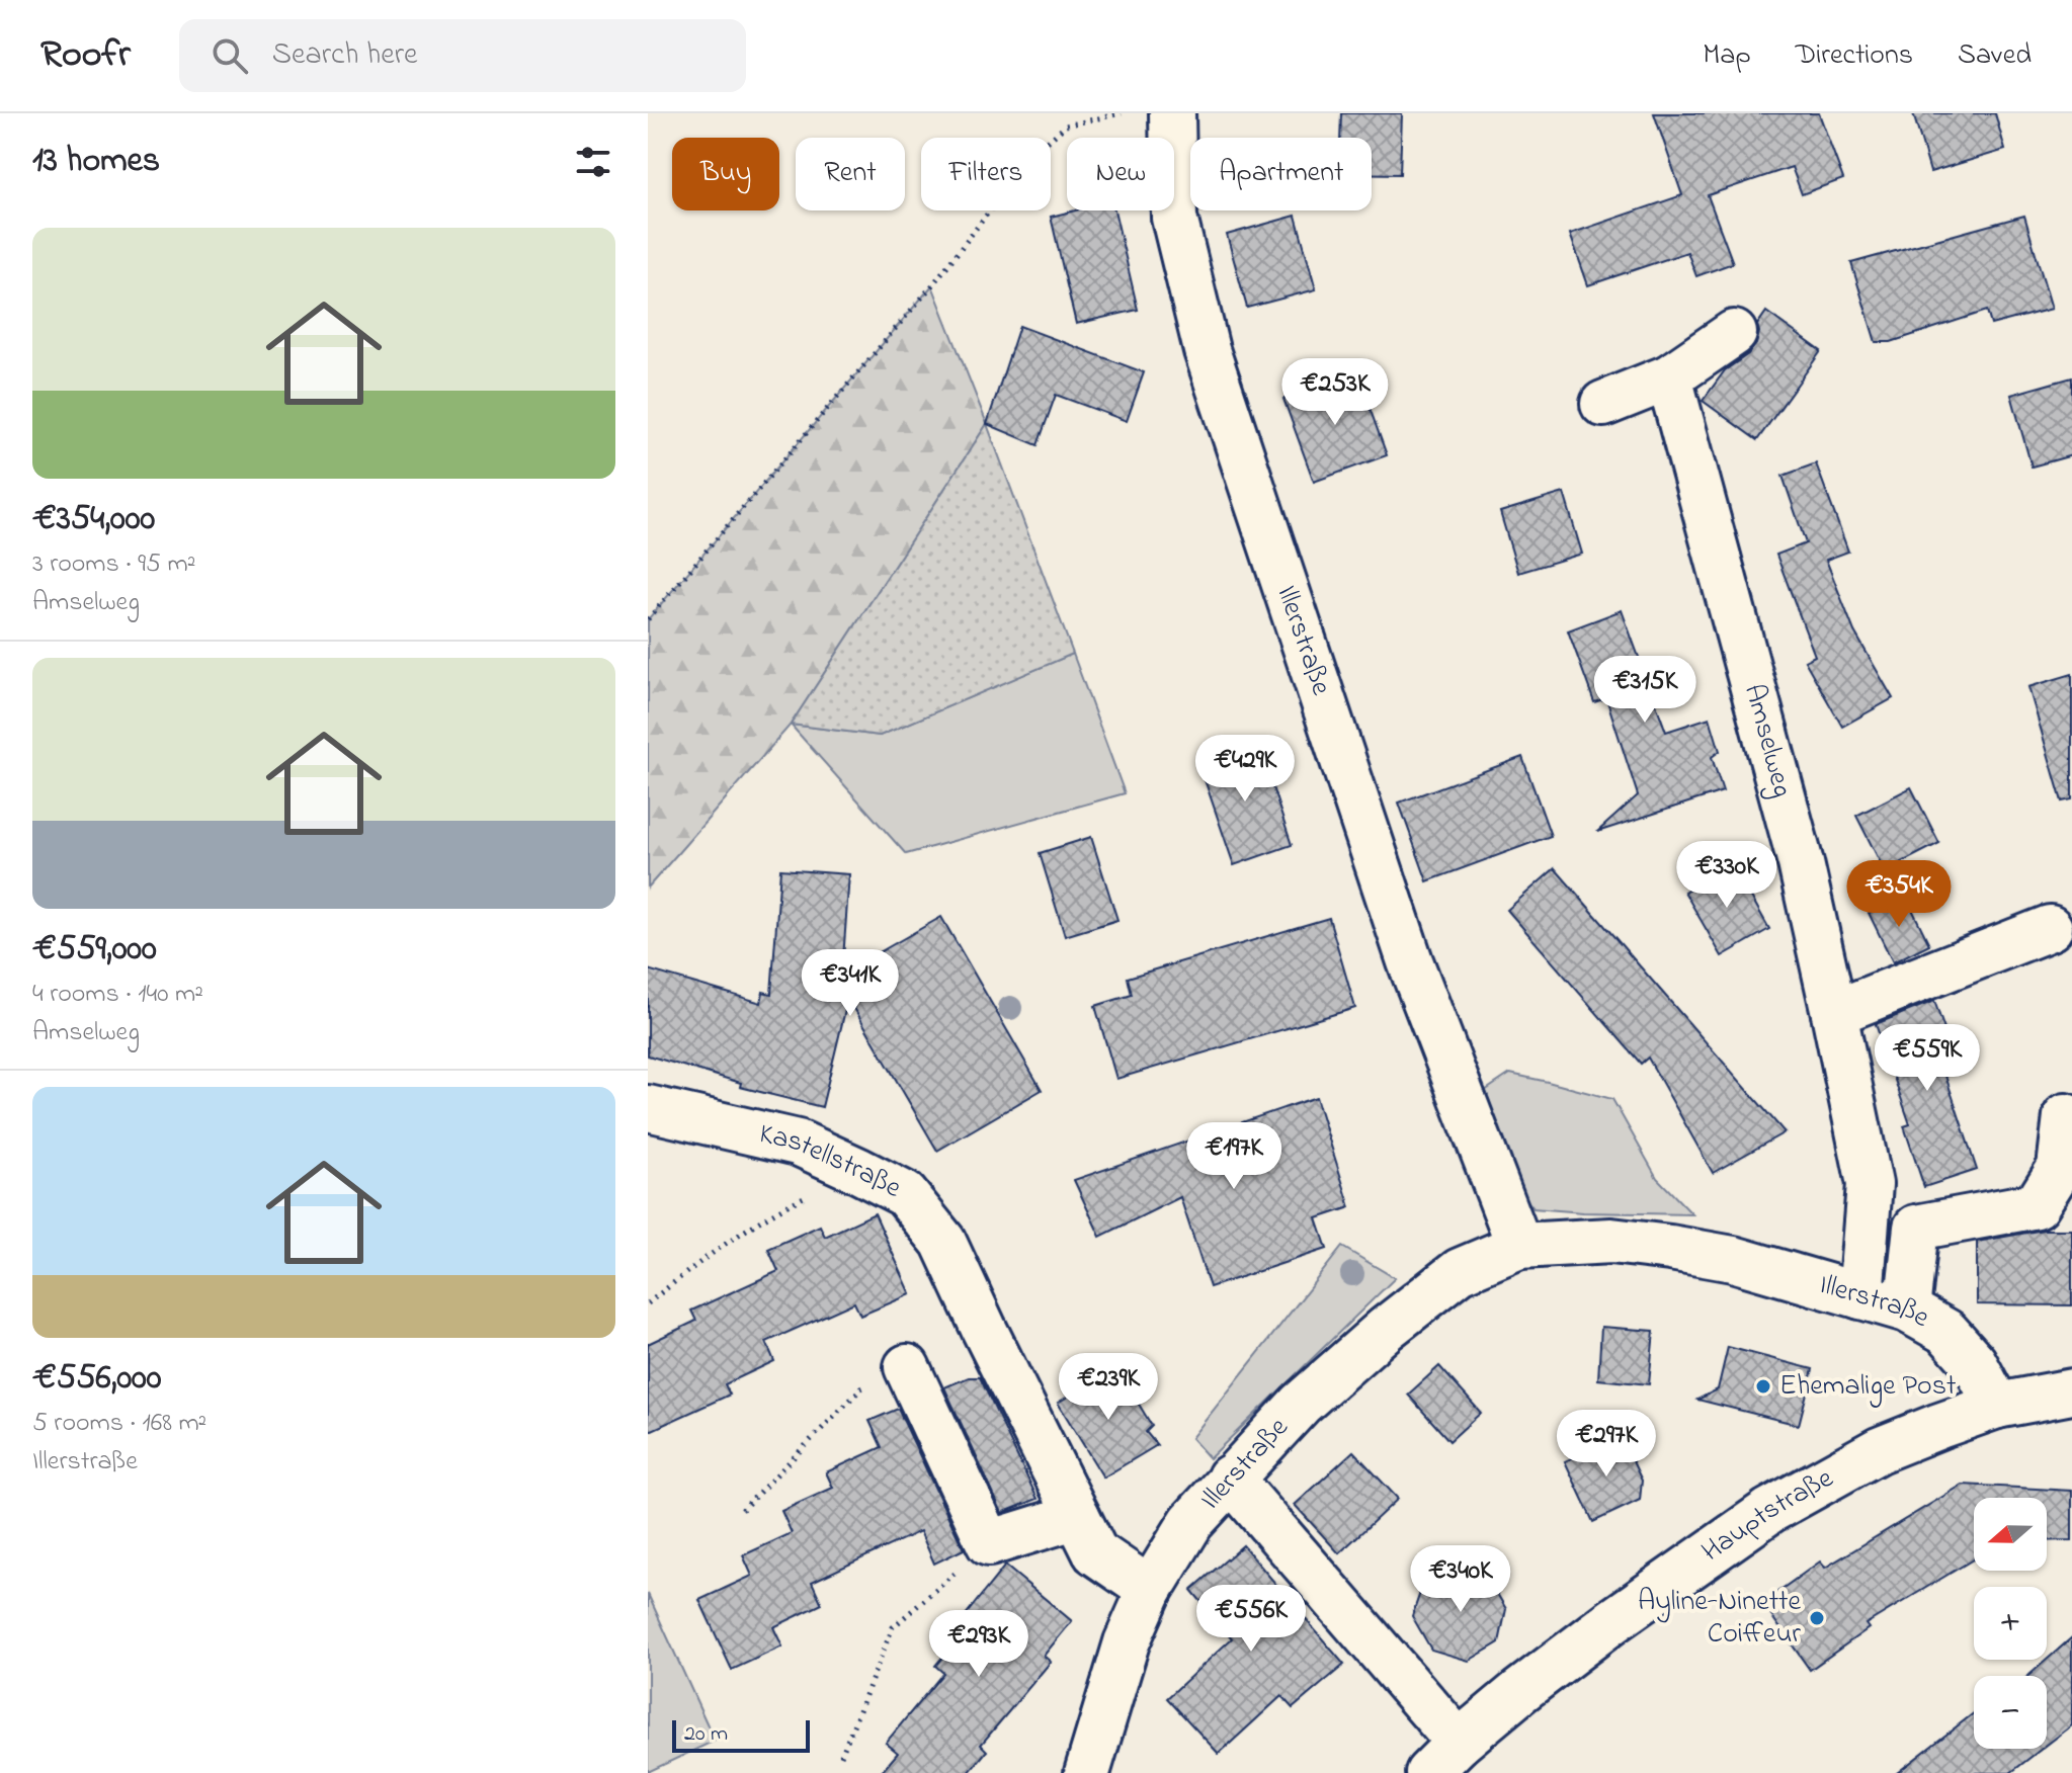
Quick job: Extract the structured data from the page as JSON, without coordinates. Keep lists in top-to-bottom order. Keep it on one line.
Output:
{"streets":{"street":["Illerstraße","Amselweg","Kastellstraße","Hauptstraße"]},"crossings":[["Illerstraße","Amselweg"],["Illerstraße","Kastellstraße"],["Illerstraße","Hauptstraße"]],"places":["Ehemalige Post","Ayline-Ninette Coiffeur"],"scale_bar":"20 m","north":"left","page":{"header":"Roofr","search":"Search here","nav":["Map","Directions","Saved"],"heading":"13 homes","chip":["Buy","Rent","Filters","New","Apartment"],"list":[{"name":"€354,000","note":"3 rooms · 95 m² · Amselweg"},{"name":"€559,000","note":"4 rooms · 140 m² · Amselweg"},{"name":"€556,000","note":"5 rooms · 168 m² · Illerstraße"}],"price":["€253K","€315K","€429K","€330K","€354K","€341K","€559K","€197K","€239K","€297K","€340K","€556K","€293K"],"map_buttons":["+","−"],"scale":"20 m"}}
